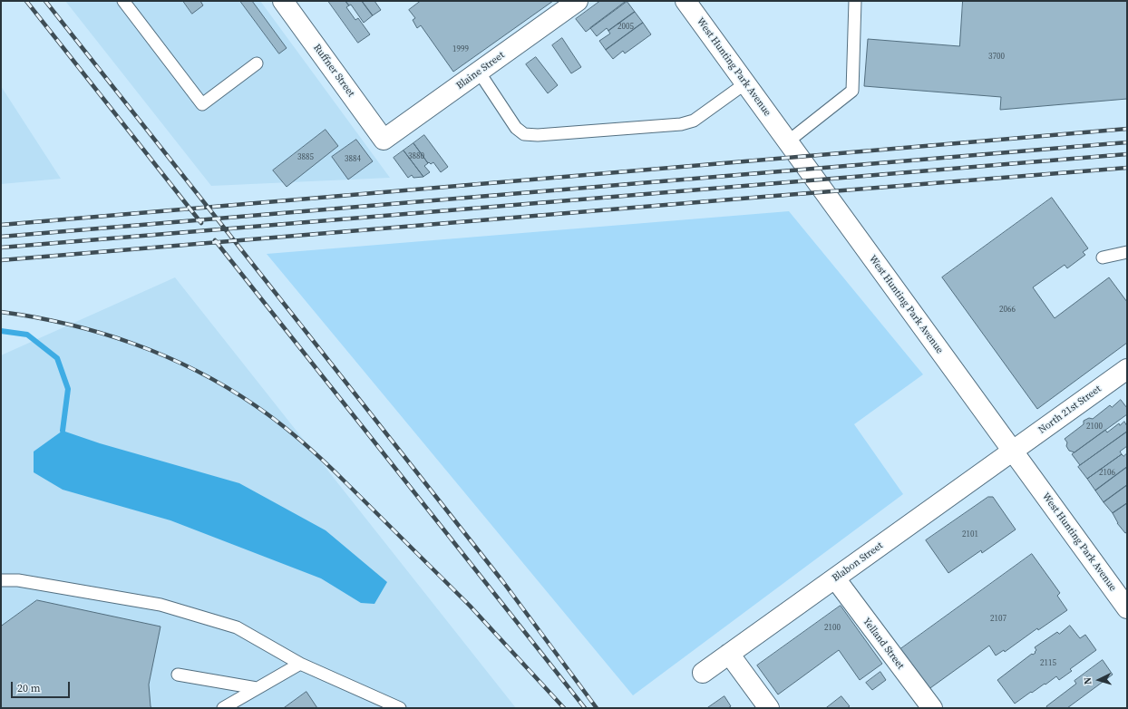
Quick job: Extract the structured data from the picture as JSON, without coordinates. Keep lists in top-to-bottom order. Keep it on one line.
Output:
{"streets":{"street":["West Hunting Park Avenue","Ruffner Street","Blaine Street","North 21st Street","Blabon Street","Yelland Street"]},"crossings":[["West Hunting Park Avenue","North 21st Street"],["West Hunting Park Avenue","Blabon Street"],["Ruffner Street","Blaine Street"],["North 21st Street","Blabon Street"],["Blabon Street","Yelland Street"]],"house_numbers":["2005","1999","3700","3880","3885","3884","2066","2100","2106","2101","2107","2100","2115"],"scale_bar":"20 m","north":"left"}
